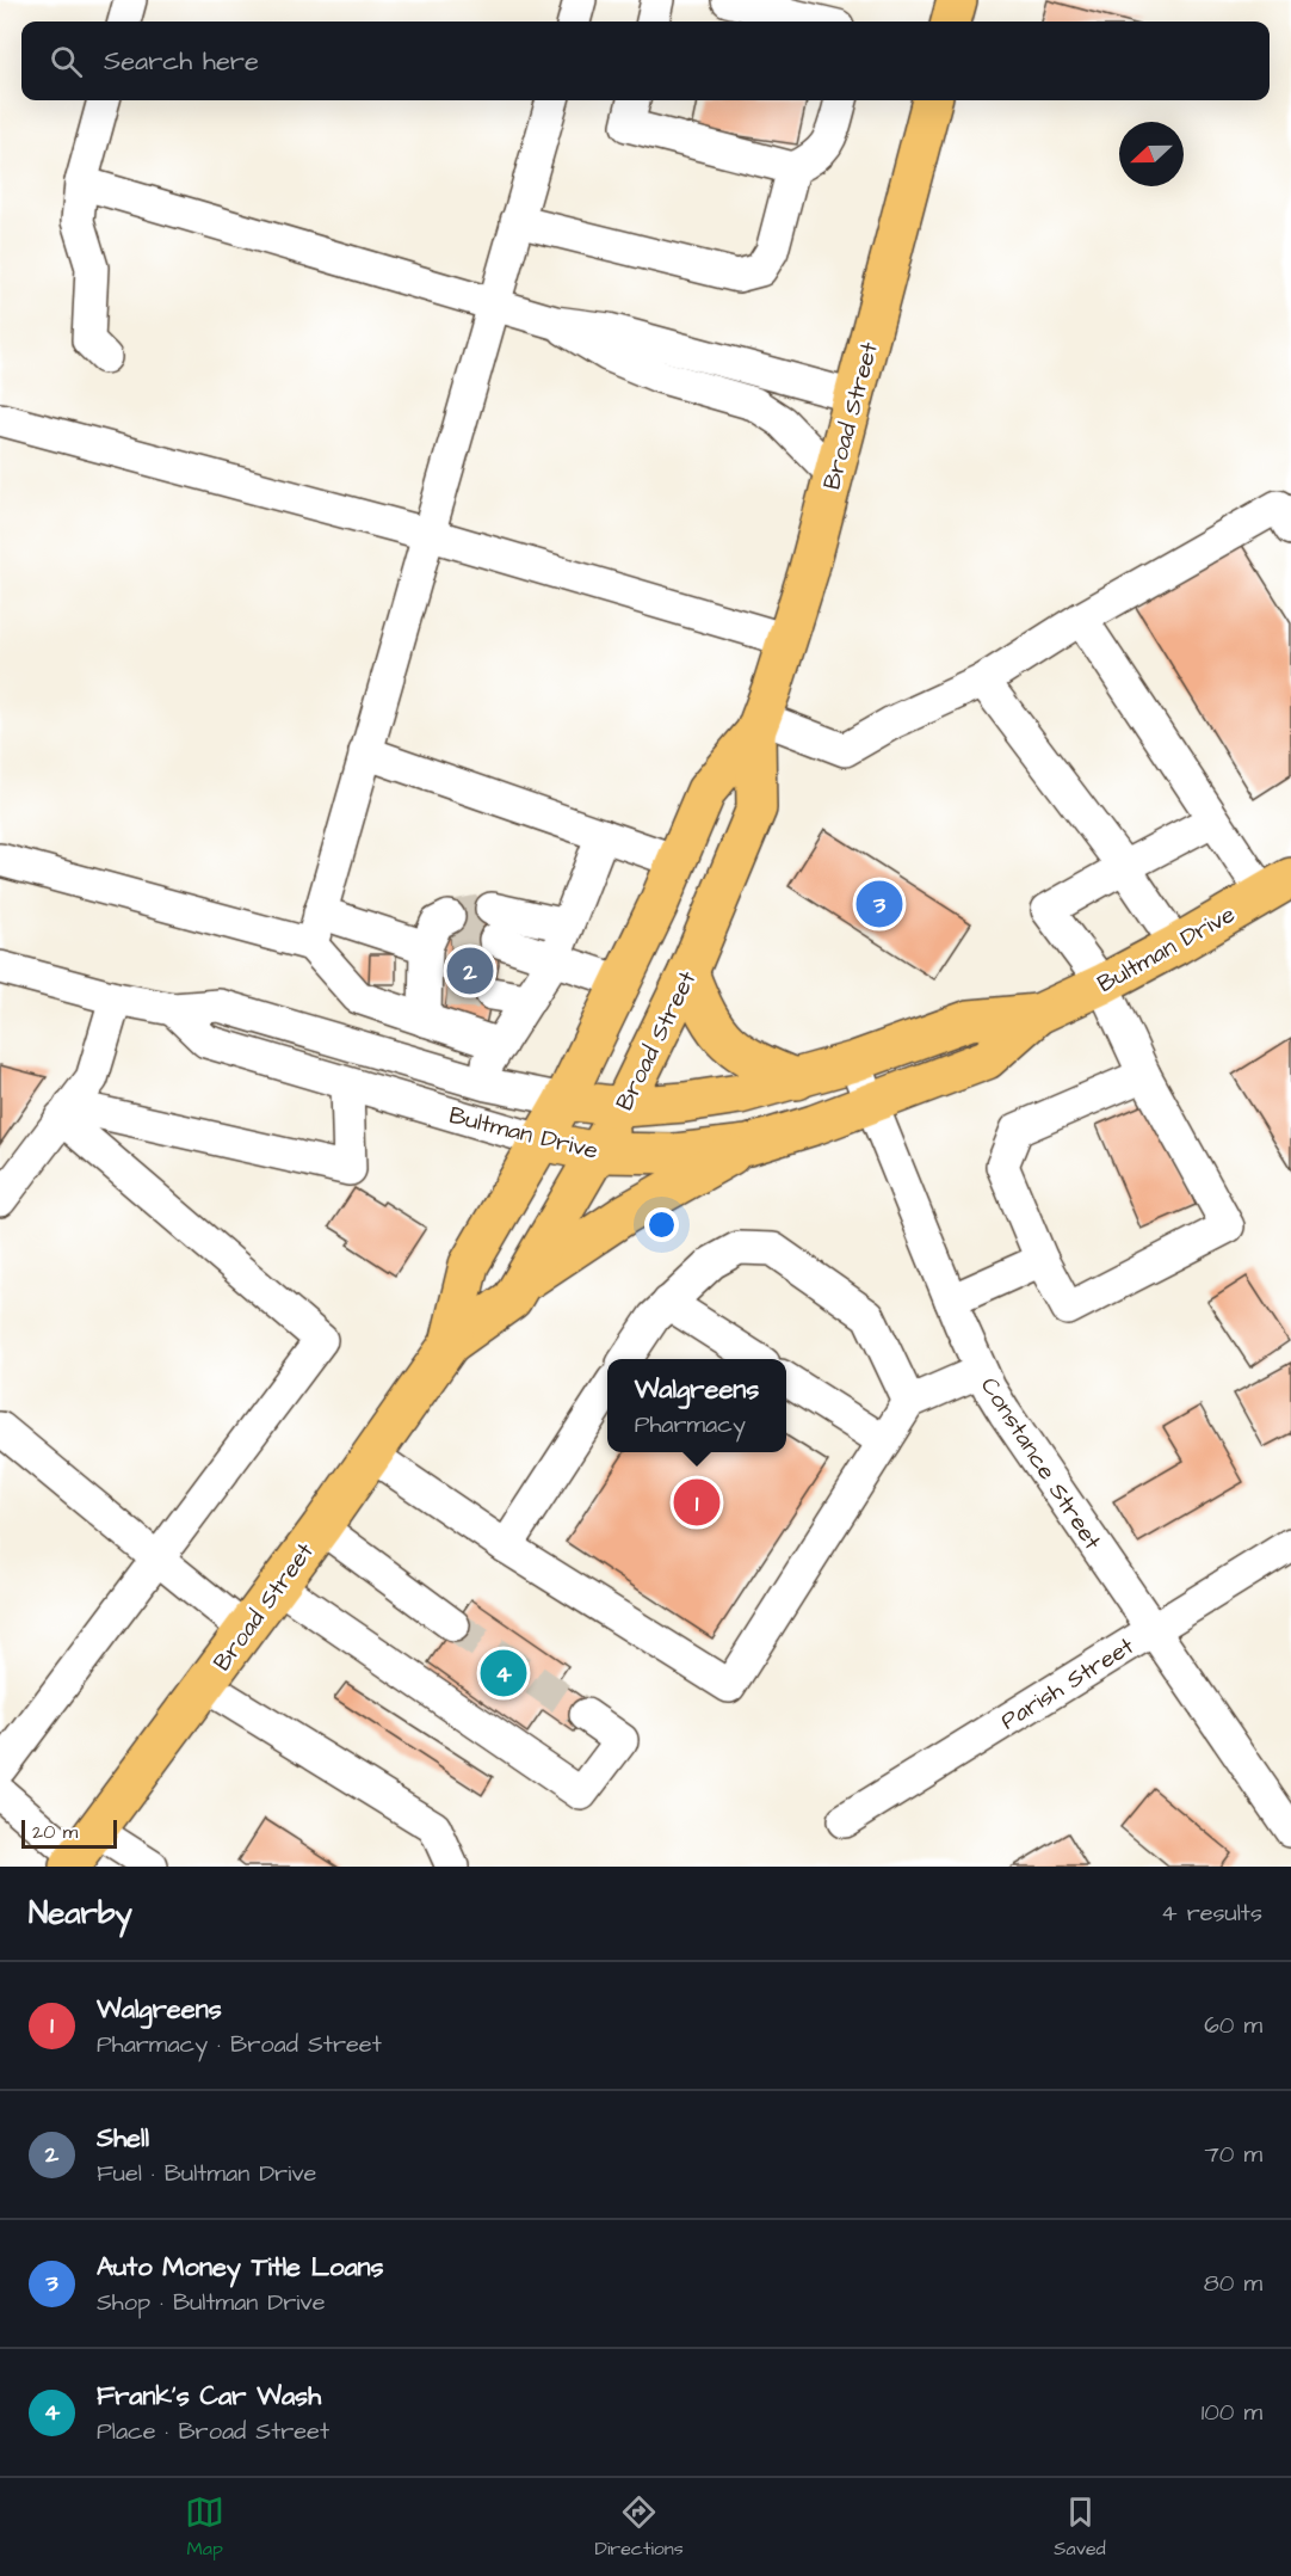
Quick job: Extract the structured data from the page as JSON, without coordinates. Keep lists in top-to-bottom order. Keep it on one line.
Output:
{"streets":{"main road":["Broad Street","Bultman Drive"],"street":["Constance Street","Parish Street"]},"crossings":[["Broad Street","Bultman Drive"],["Bultman Drive","Constance Street"],["Constance Street","Parish Street"]],"scale_bar":"20 m","north":"left","page":{"search":"Search here","pins":["3","2","1","4"],"popup":["Walgreens","Pharmacy"],"scale":"20 m","heading":["Nearby","4 results"],"list":[{"mark":"1","name":"Walgreens","note":"Pharmacy · Broad Street","value":"60 m"},{"mark":"2","name":"Shell","note":"Fuel · Bultman Drive","value":"70 m"},{"mark":"3","name":"Auto Money Title Loans","note":"Shop · Bultman Drive","value":"80 m"},{"mark":"4","name":"Frank's Car Wash","note":"Place · Broad Street","value":"100 m"}],"nav":["Map","Directions","Saved"]}}
